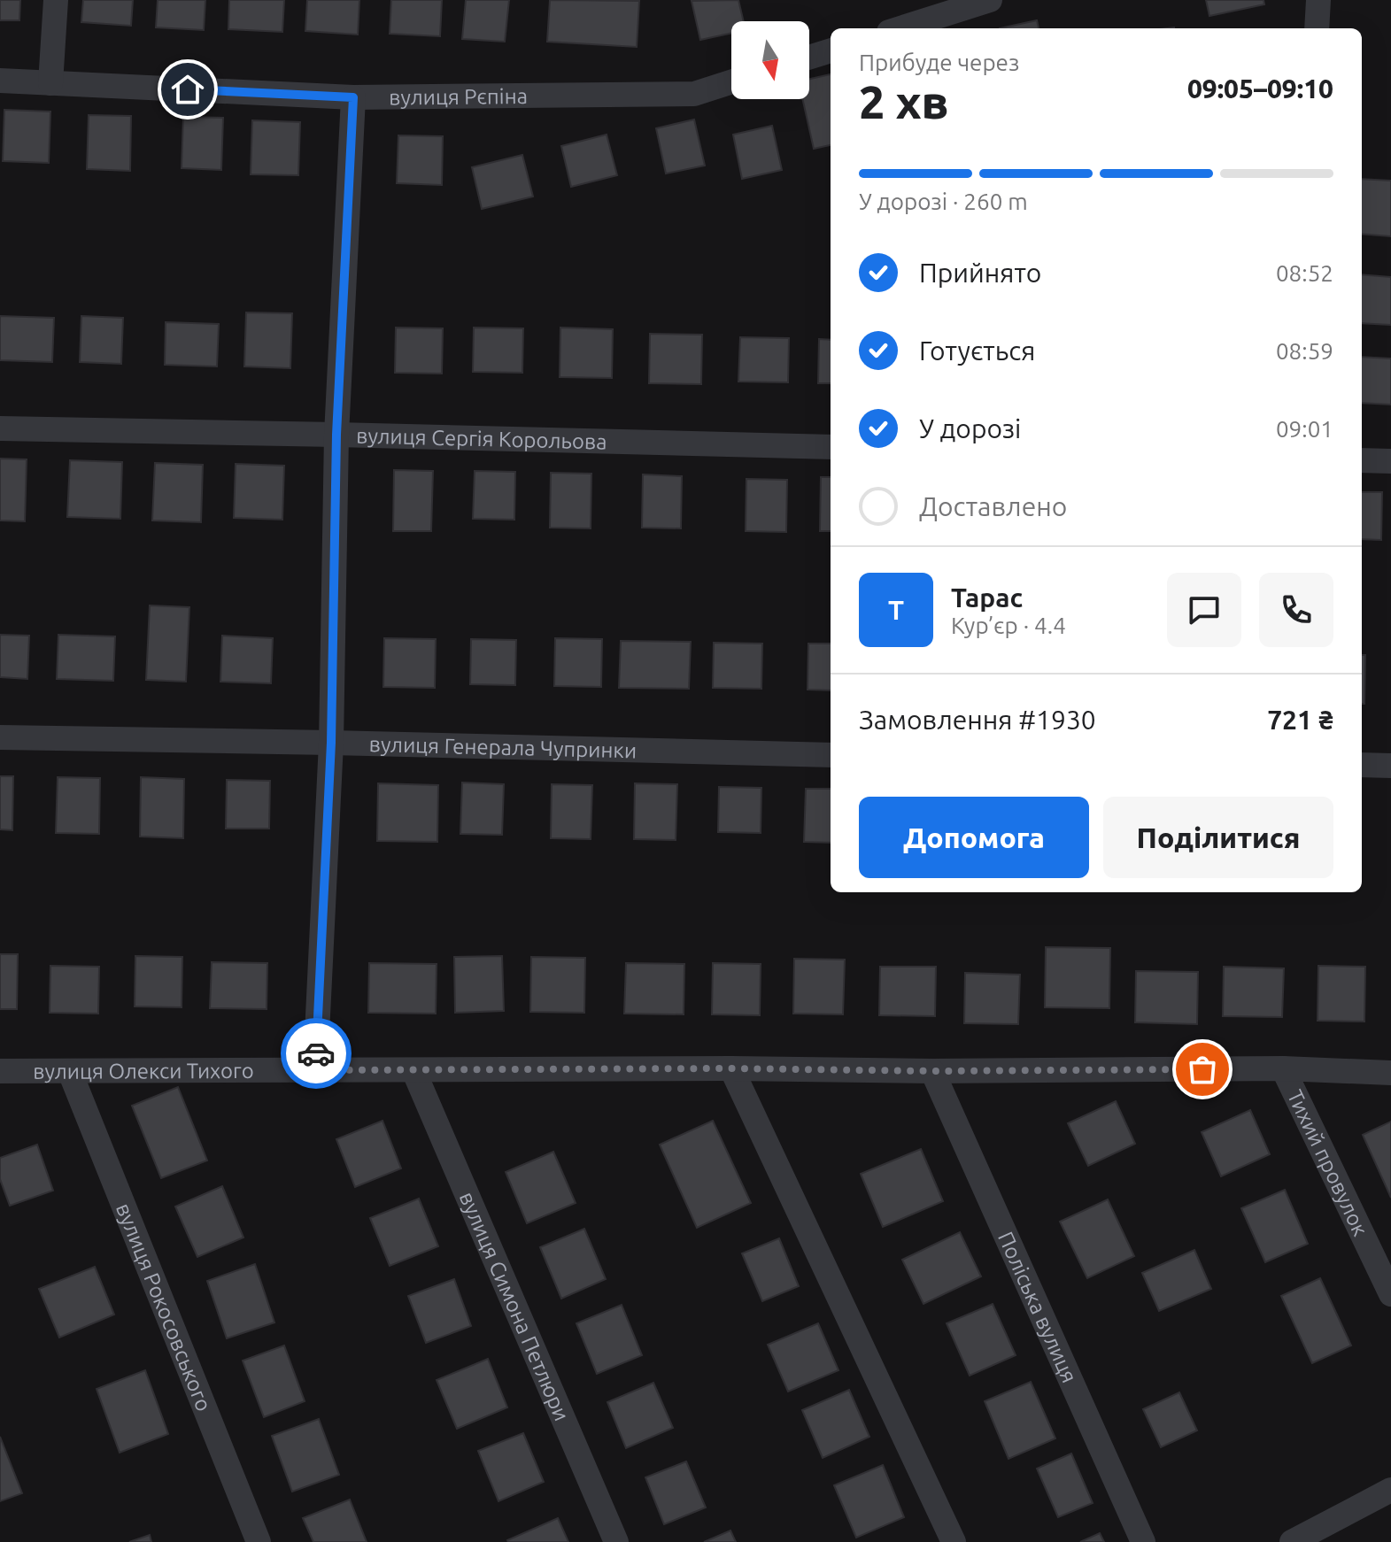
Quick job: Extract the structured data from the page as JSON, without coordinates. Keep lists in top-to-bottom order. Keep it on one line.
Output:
{"streets":{"street":["вулиця Рєпіна","вулиця Сергія Корольова","вулиця Генерала Чупринки","вулиця Олекси Тихого","Тихий провулок","вулиця Симона Петлюри","Поліська вулиця","вулиця Рокосовського"]},"crossings":[["вулиця Олекси Тихого","Тихий провулок"],["вулиця Олекси Тихого","вулиця Симона Петлюри"],["вулиця Олекси Тихого","Поліська вулиця"],["вулиця Олекси Тихого","вулиця Рокосовського"]],"north":"bottom","page":{"heading":["2 хв","Прибуде через","09:05–09:10"],"panel":["Тарас","Кур’єр · 4.4","Замовлення #1930","721 ₴"],"bar":"У дорозі · 260 m","list":[["Прийнято","08:52"],["Готується","08:59"],["У дорозі","09:01"],"Доставлено"],"round":"Т","buttons":["Допомога","Поділитися"]}}
